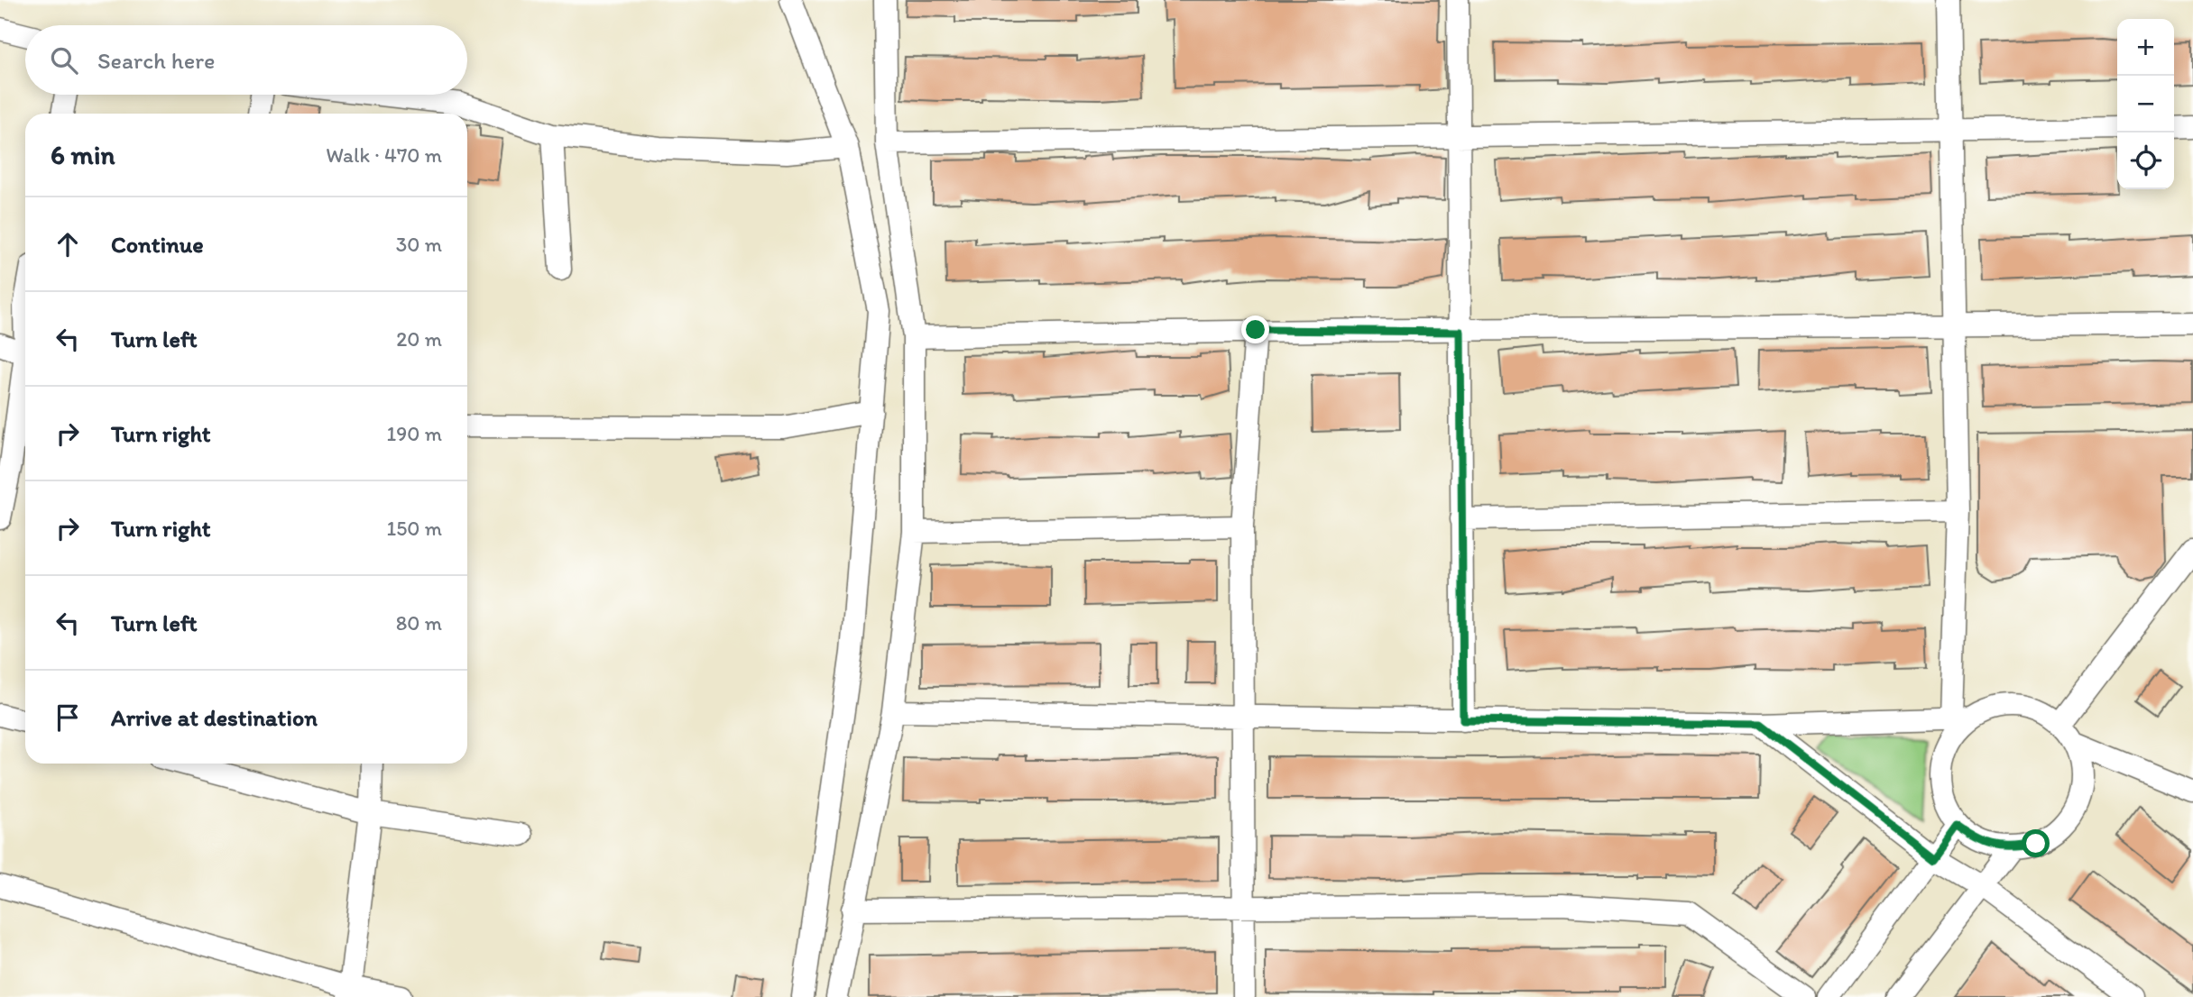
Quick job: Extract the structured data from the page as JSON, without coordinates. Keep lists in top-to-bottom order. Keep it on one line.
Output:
{"page":{"map_buttons":["+","−"],"search":"Search here","heading":["6 min","Walk · 470 m"],"list":[["Continue","30 m"],["Turn left","20 m"],["Turn right","190 m"],["Turn right","150 m"],["Turn left","80 m"],"Arrive at destination"]}}
